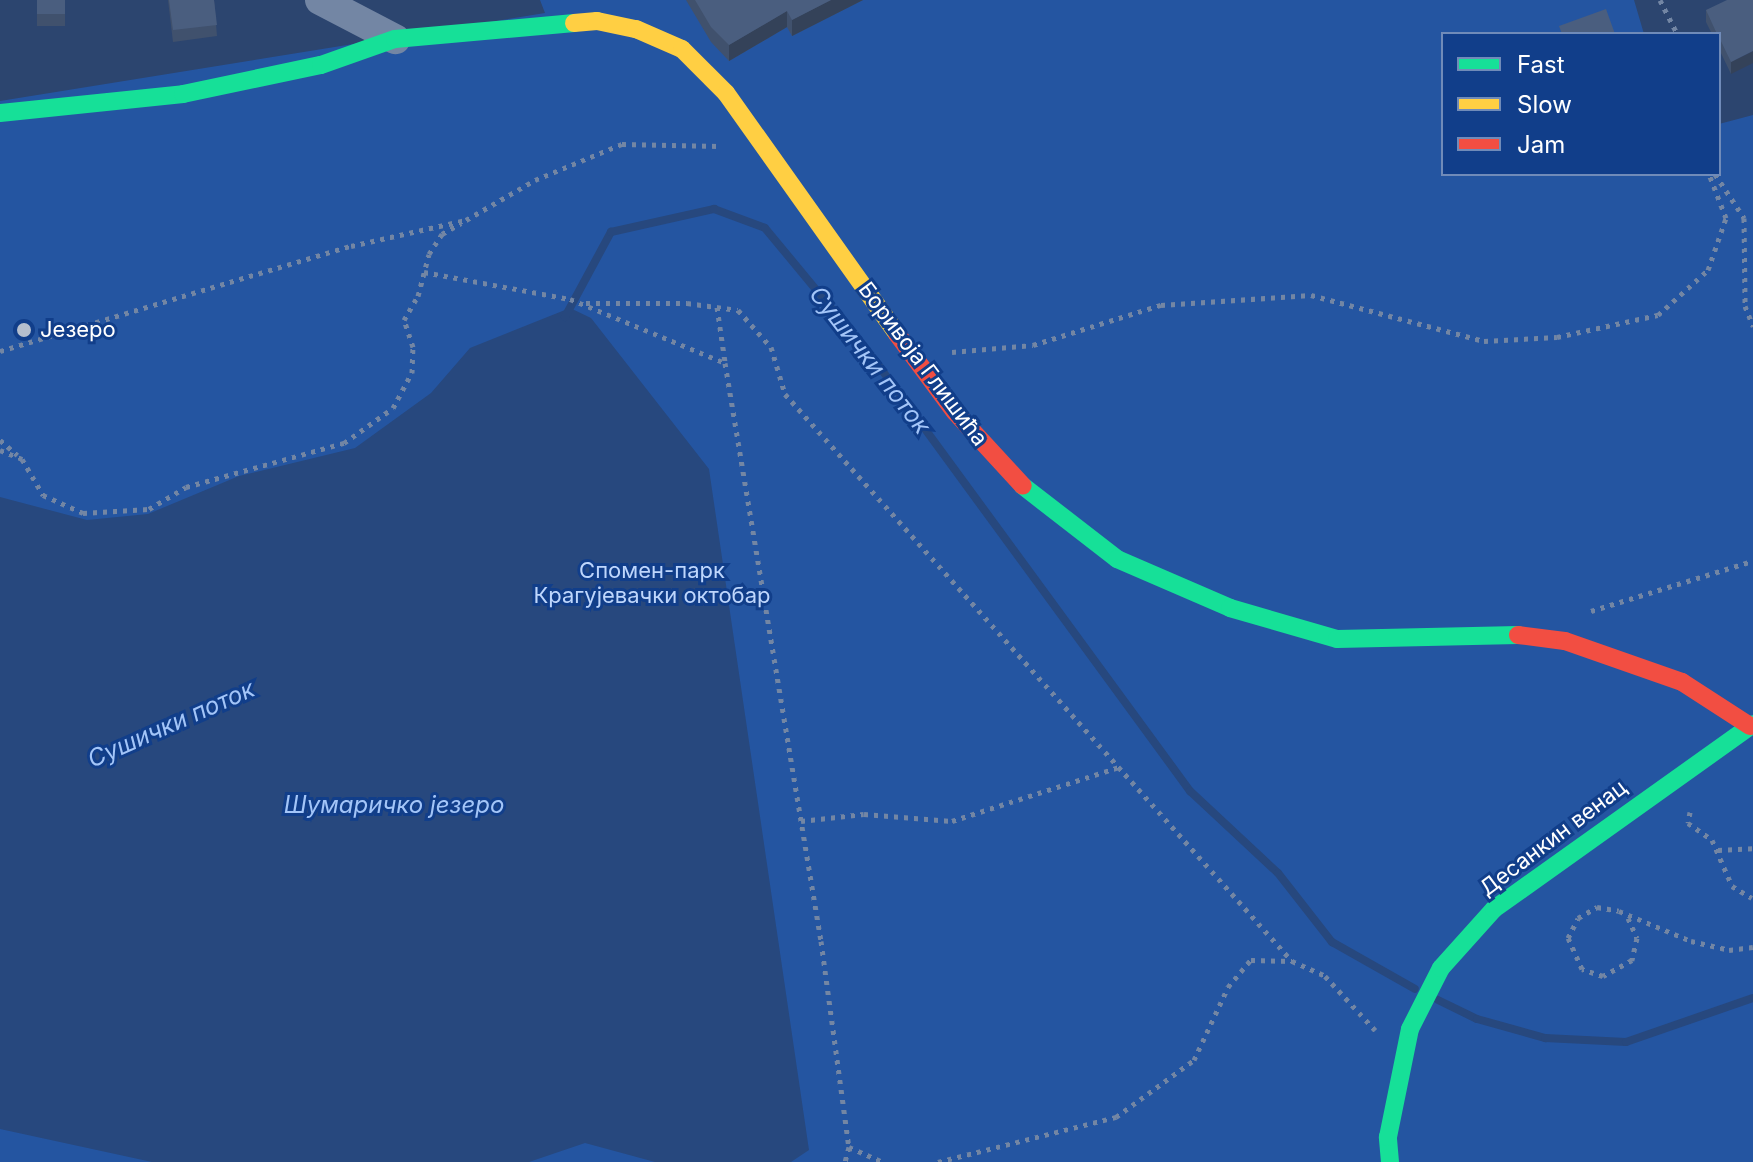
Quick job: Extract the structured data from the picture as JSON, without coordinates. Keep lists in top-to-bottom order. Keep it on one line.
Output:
{"streets":{"street":["Боривоја Глишића","Десанкин венац"]},"crossings":[["Боривоја Глишића","Десанкин венац"]],"water":["Сушички поток","Шумаричко језеро"],"parks":["Спомен-парк Крагујевачки октобар"],"places":["Језеро"],"legend":["Fast","Slow","Jam"]}
